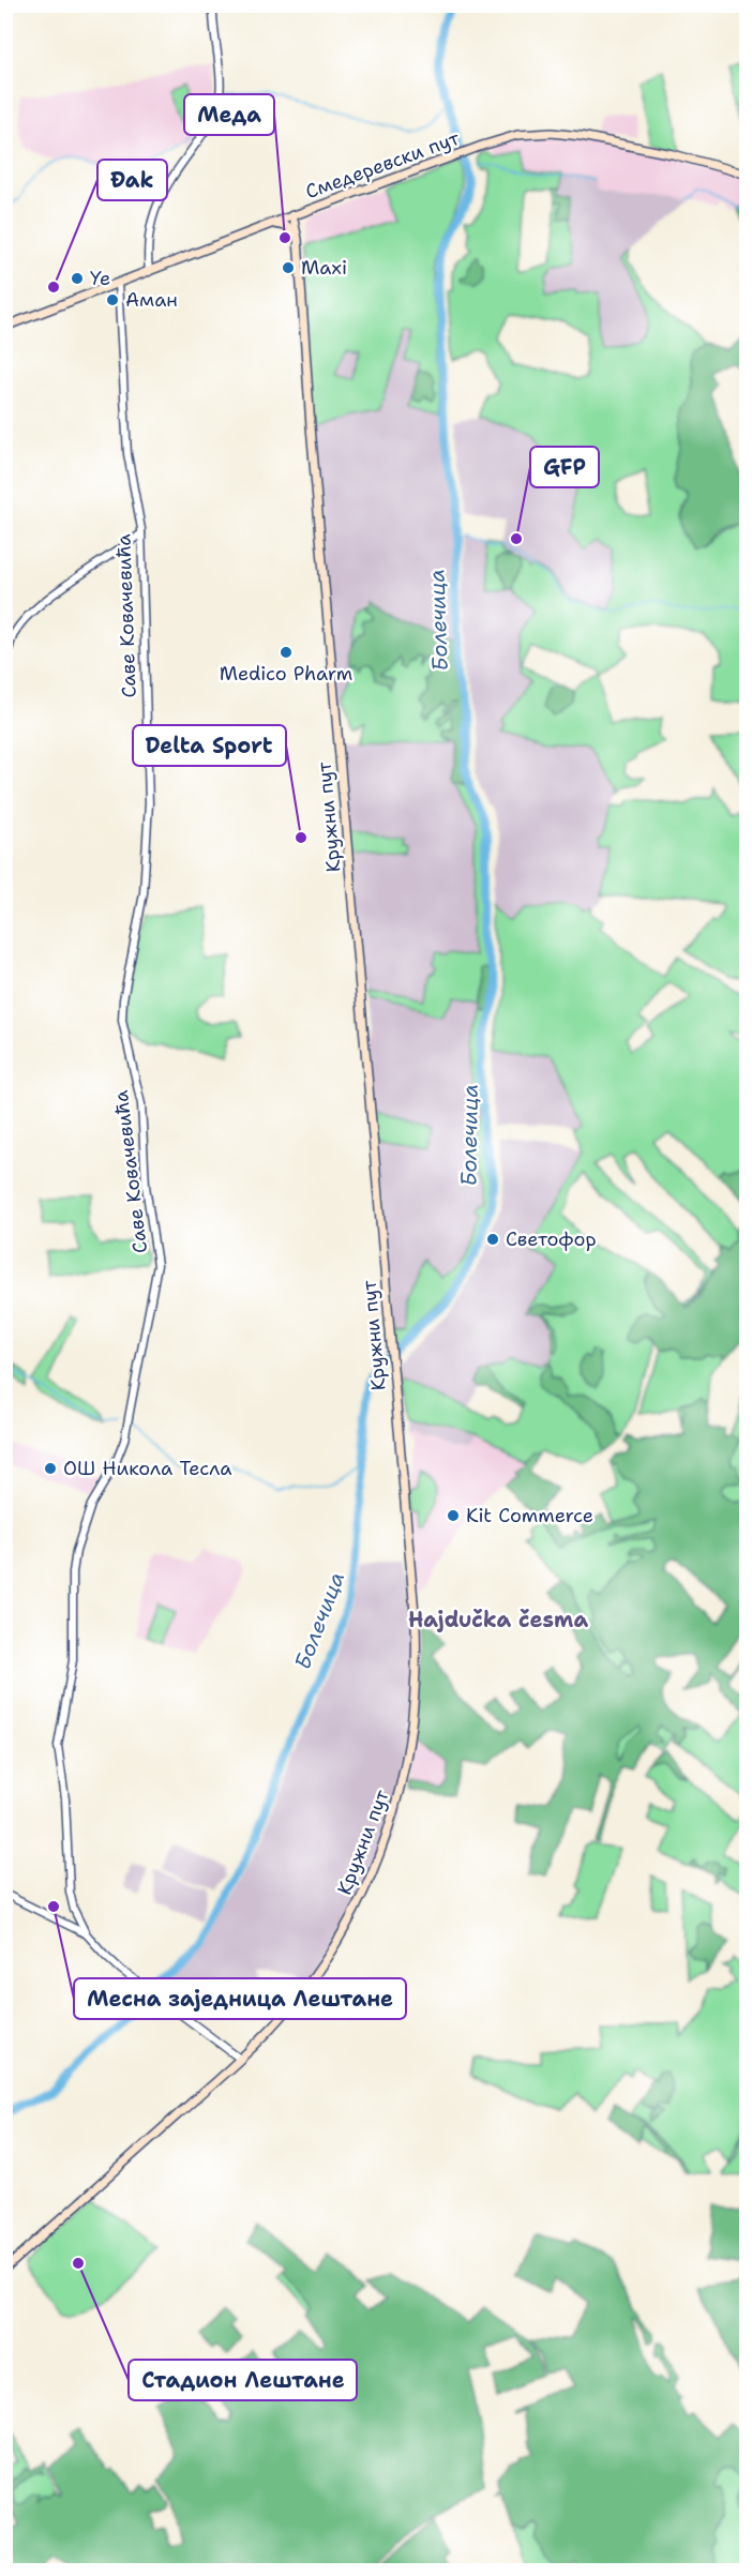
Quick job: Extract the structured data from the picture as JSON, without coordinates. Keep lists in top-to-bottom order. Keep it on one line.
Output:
{"streets":{"main road":["Смедеревски пут","Кружни пут"],"street":["Саве Ковачевића"]},"crossings":[["Смедеревски пут","Саве Ковачевића"],["Смедеревски пут","Кружни пут"]],"districts":["Hajdučka česma"],"water":["Болечица"],"places":["Меда","Maxi","Ye","Đak","Аман","GFP","Medico Pharm","Delta Sport","Светофор","ОШ Никола Тесла","Kit Commerce","Месна заједница Лештане","Стадион Лештане"]}
